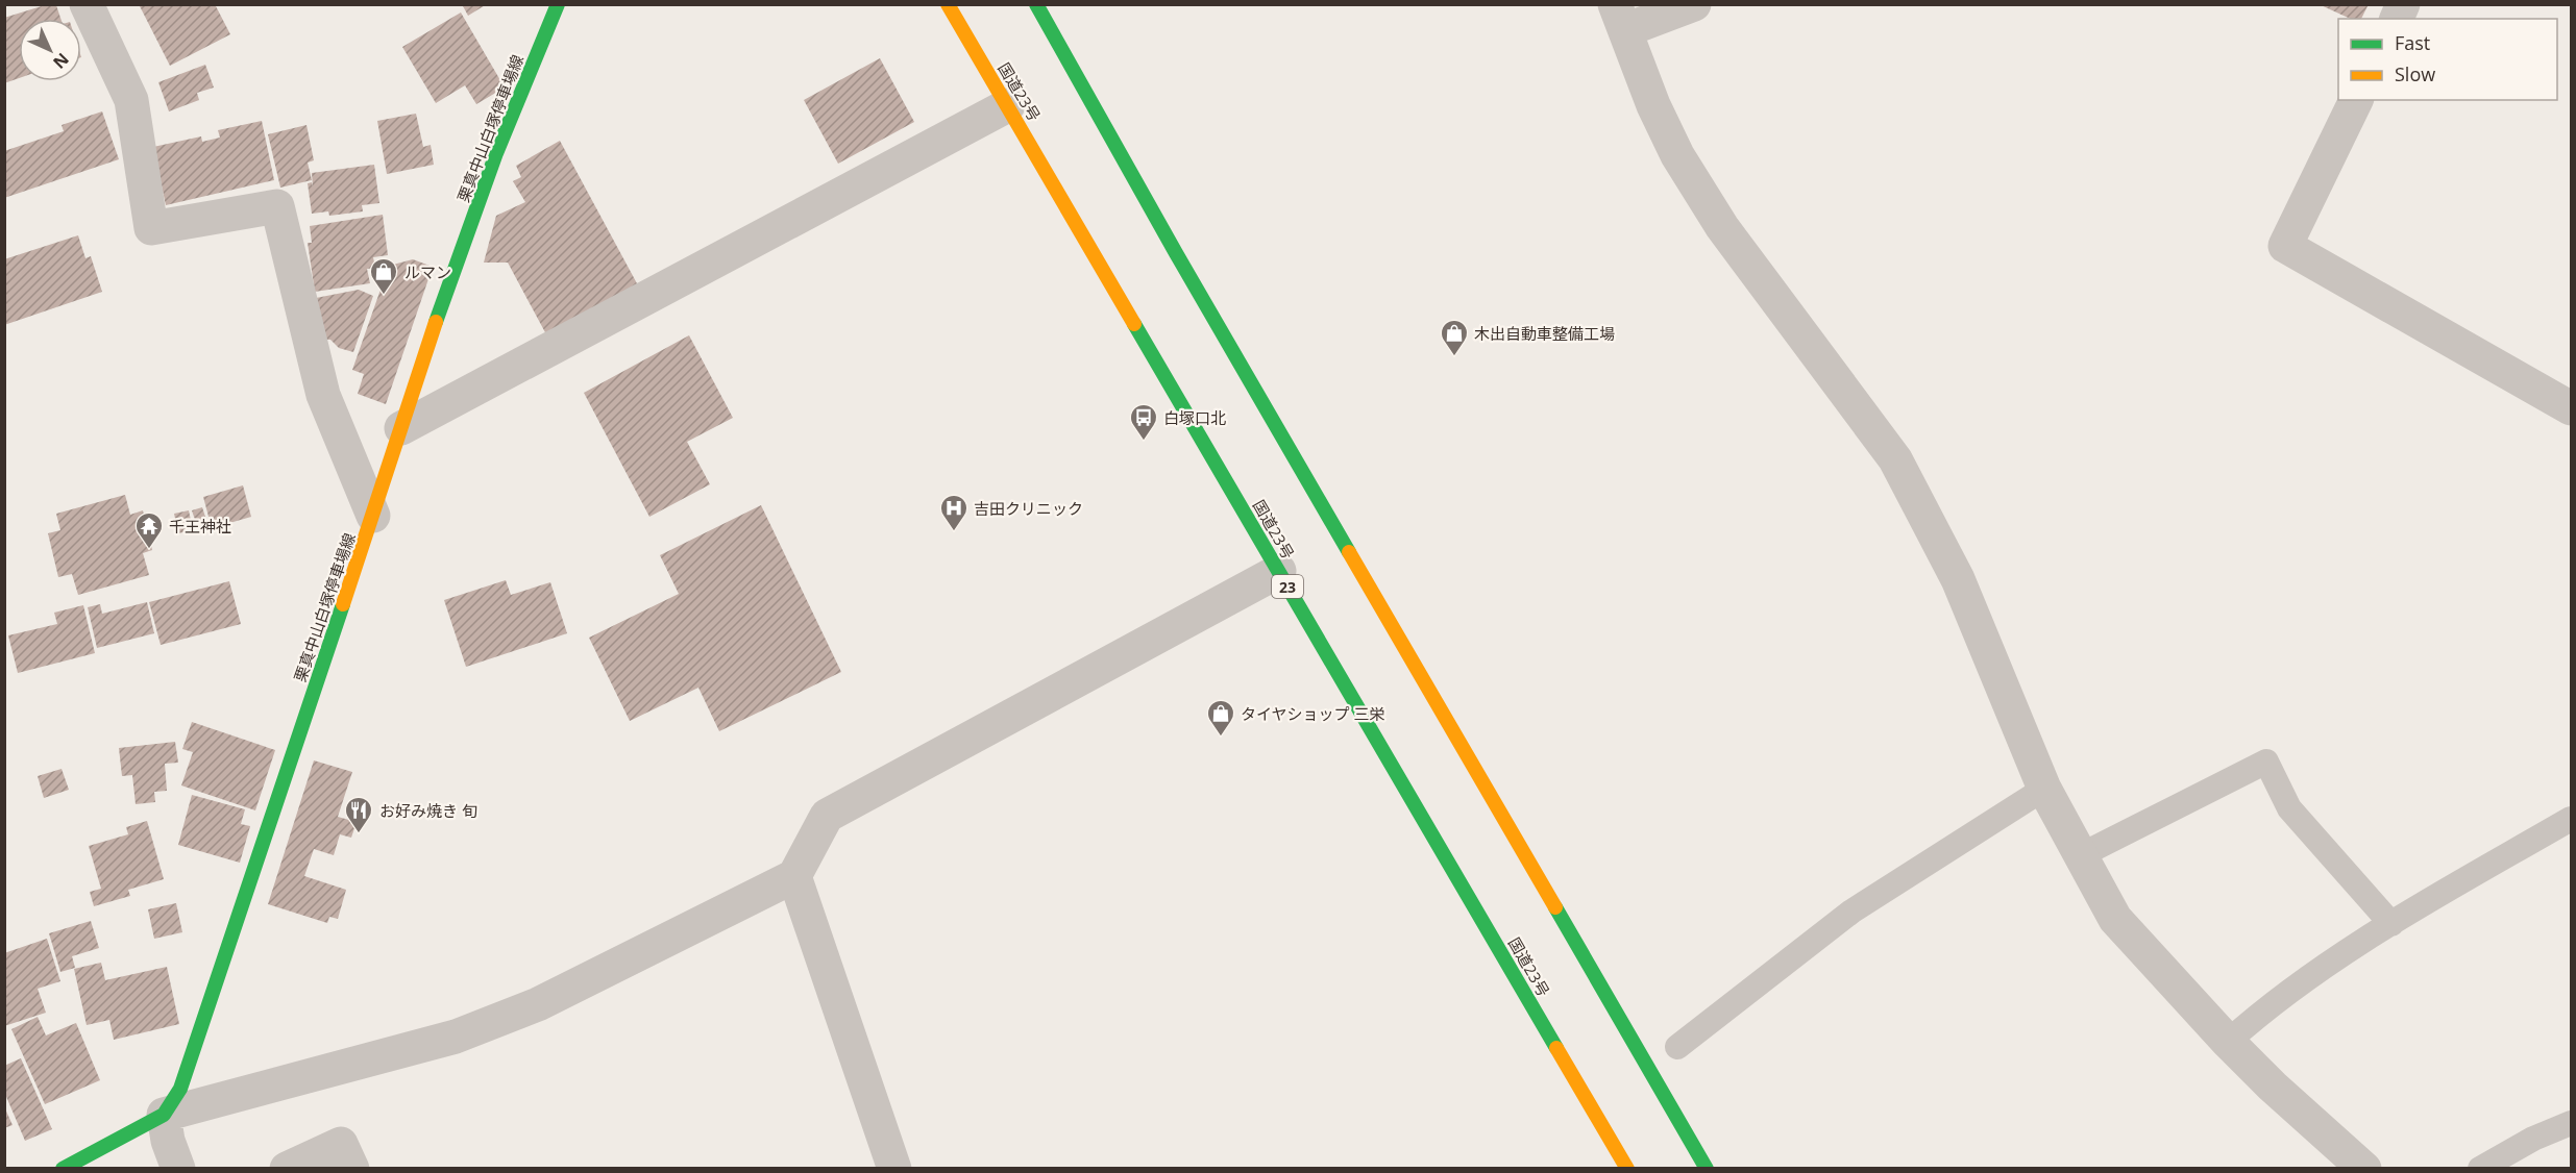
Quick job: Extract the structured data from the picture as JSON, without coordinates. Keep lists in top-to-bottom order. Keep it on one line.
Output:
{"streets":{"main road":["国道23号","栗真中山白塚停車場線","23"]},"places":{"shop":["ルマン","木出自動車整備工場","タイヤショップ 三栄"],"bus stop":["白塚口北"],"hospital":["吉田クリニック"],"temple":["千王神社"],"restaurant":["お好み焼き 旬"]},"legend":["Fast","Slow"],"north":"bottom right"}
